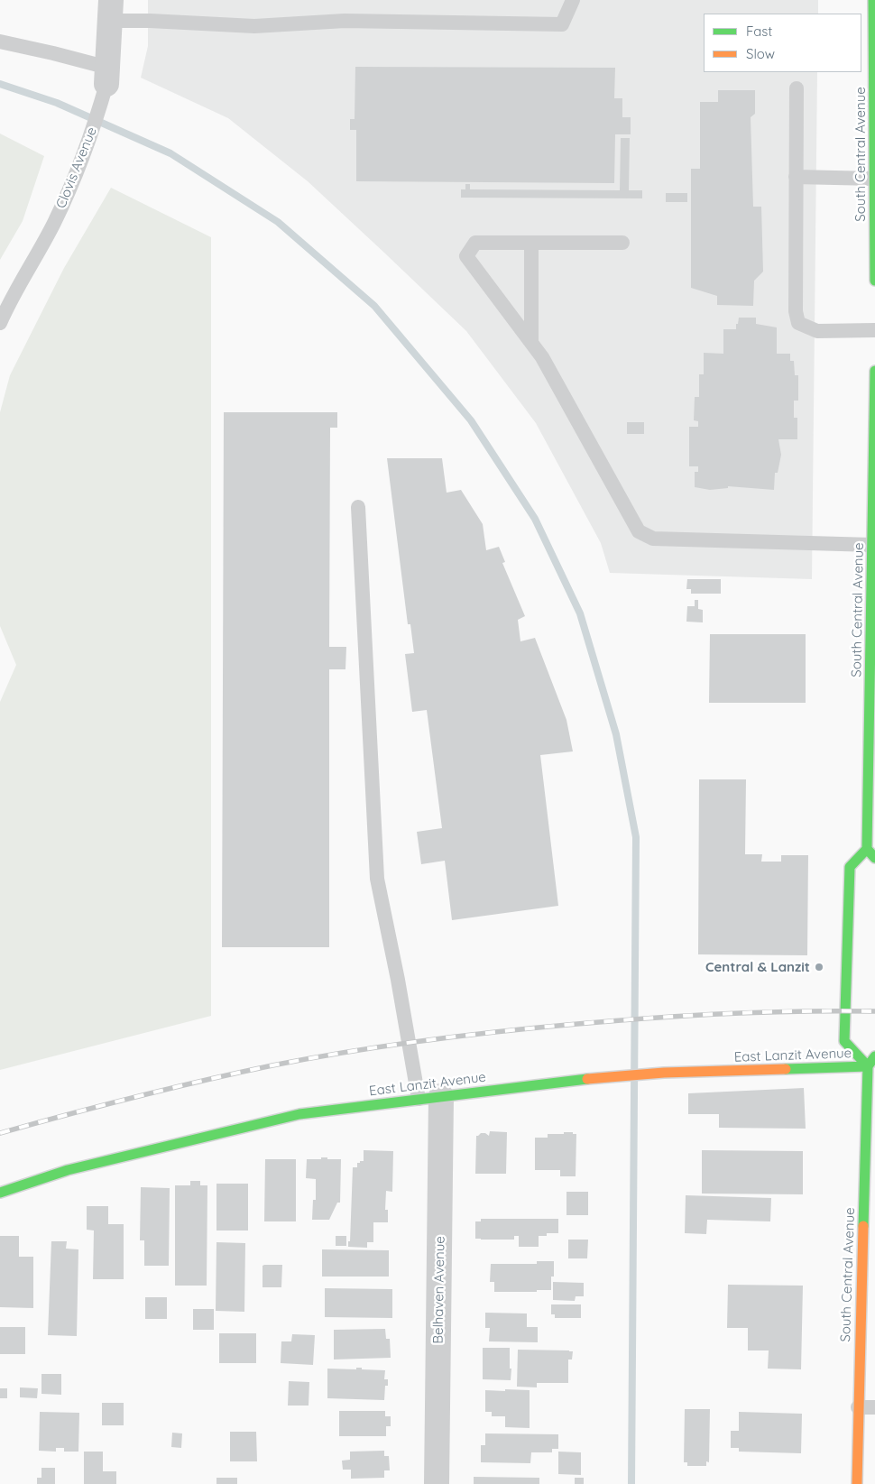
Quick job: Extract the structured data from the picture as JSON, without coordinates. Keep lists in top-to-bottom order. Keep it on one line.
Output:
{"streets":{"main road":["South Central Avenue","East Lanzit Avenue"],"street":["Clovis Avenue","Belhaven Avenue"]},"crossings":[["South Central Avenue","East Lanzit Avenue"],["East Lanzit Avenue","Belhaven Avenue"]],"places":["Central & Lanzit"],"legend":["Fast","Slow"]}
